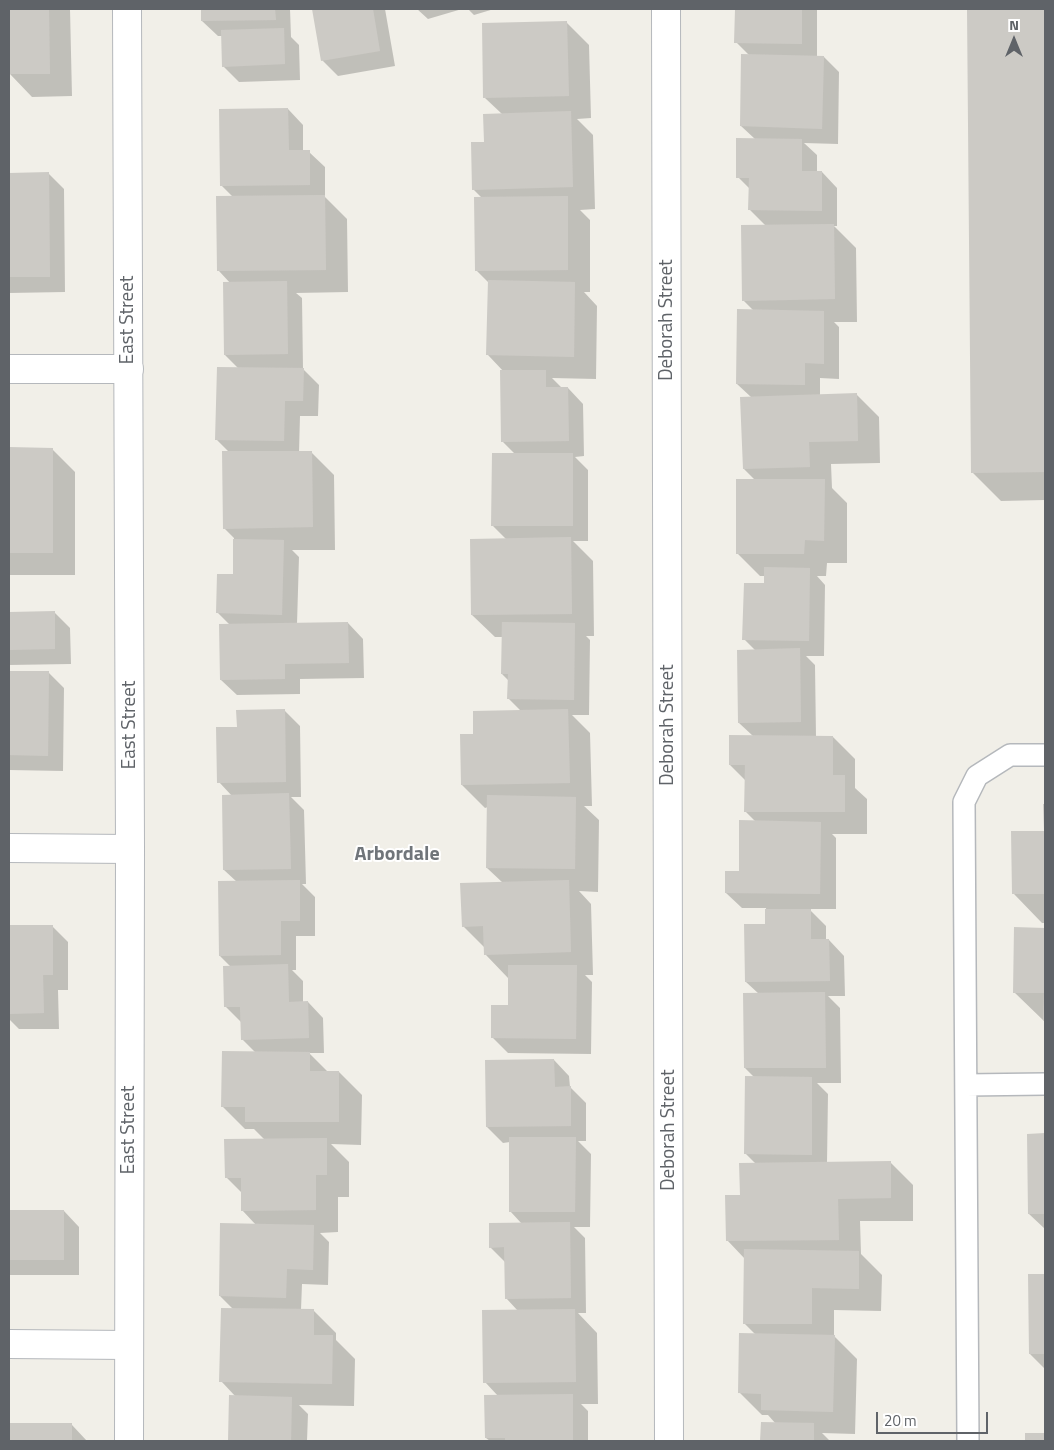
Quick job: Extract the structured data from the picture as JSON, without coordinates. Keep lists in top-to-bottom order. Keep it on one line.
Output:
{"streets":{"street":["East Street","Deborah Street"]},"districts":["Arbordale"],"scale_bar":"20 m","north":"top"}
